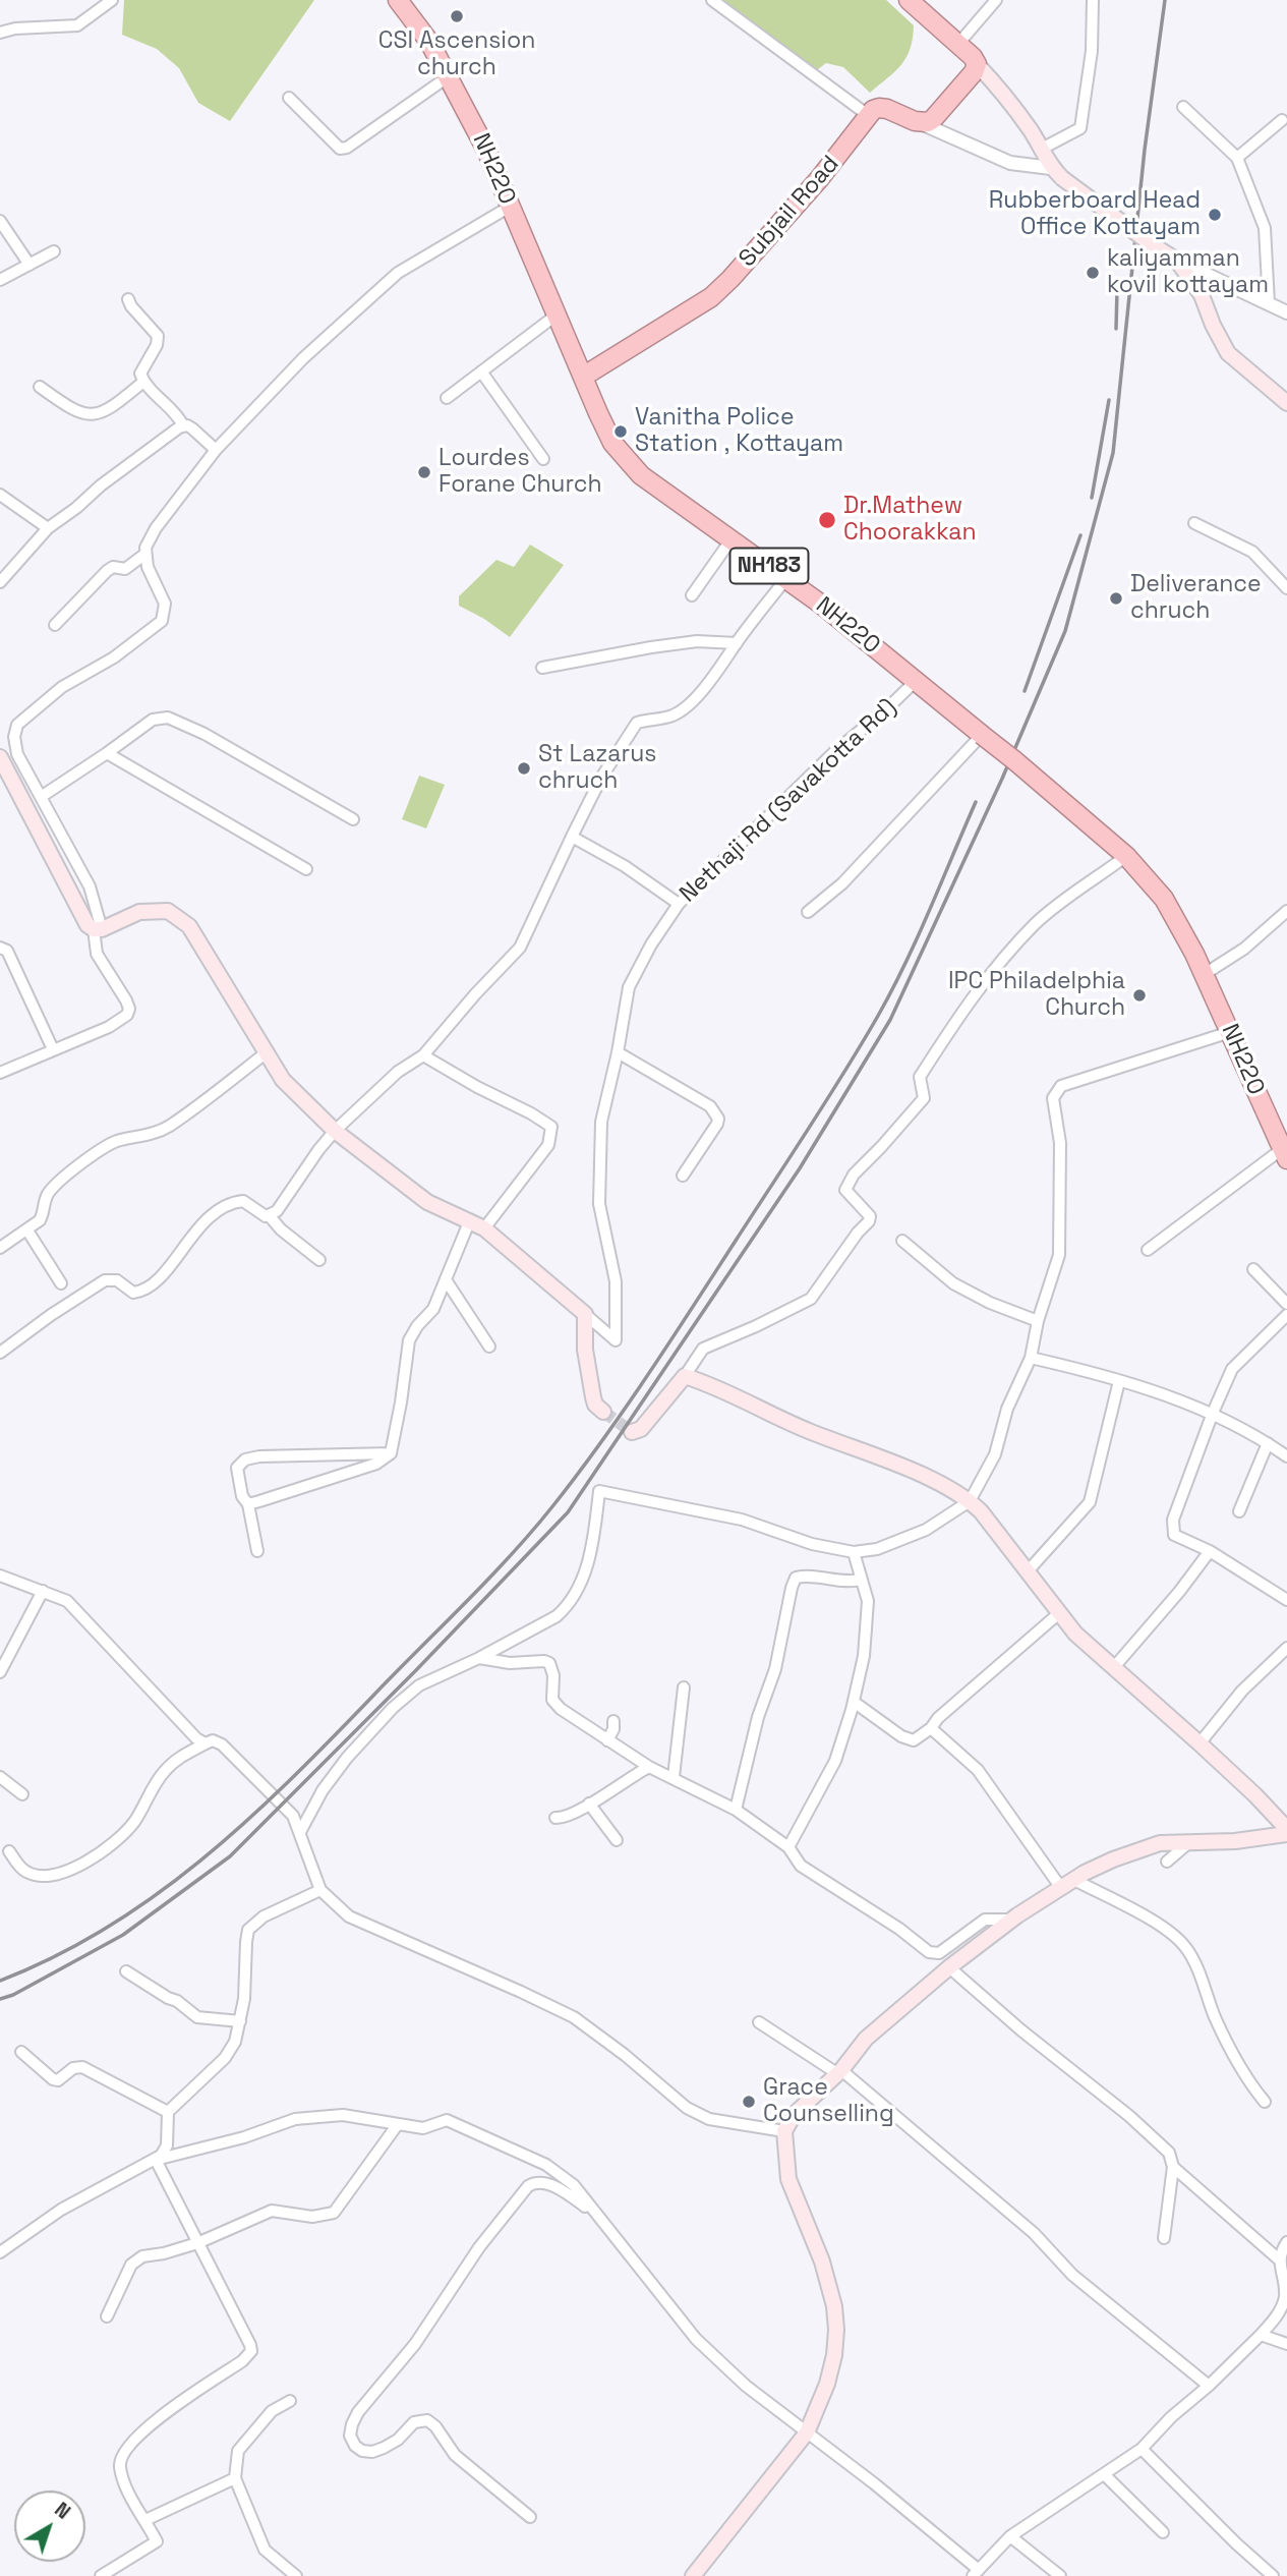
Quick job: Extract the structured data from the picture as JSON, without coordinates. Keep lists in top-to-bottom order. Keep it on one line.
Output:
{"streets":{"highway":["NH220","Subjail Road","NH183"],"street":["Nethaji Rd (Savakotta Rd)"]},"crossings":[["NH220","Subjail Road"],["NH220","Nethaji Rd (Savakotta Rd)"]],"places":["CSI Ascension church","Rubberboard Head Office Kottayam","kaliyamman kovil kottayam","Vanitha Police Station , Kottayam","Lourdes Forane Church","Dr.Mathew Choorakkan","Deliverance chruch","St Lazarus chruch","IPC Philadelphia Church","Grace Counselling"],"north":"top right"}
